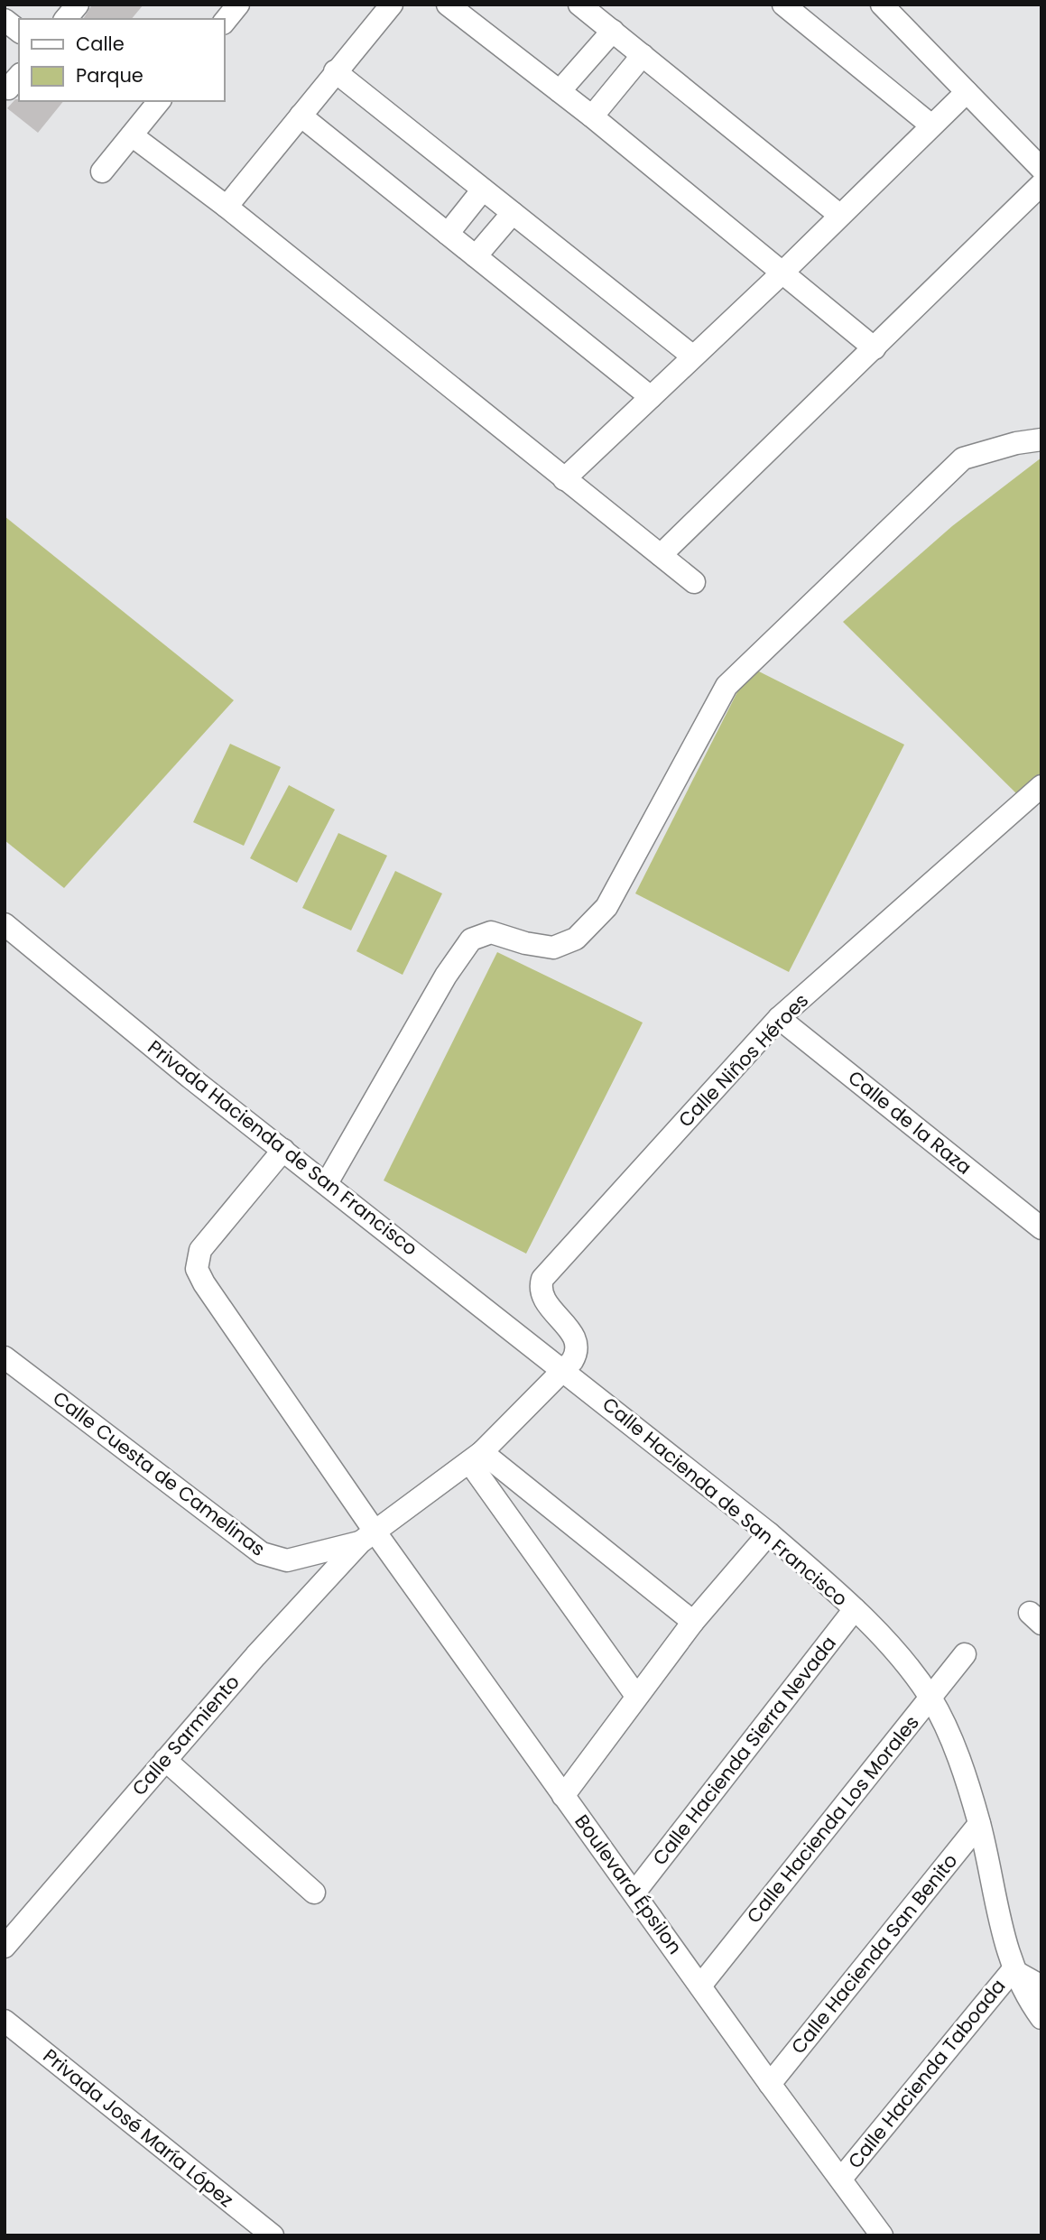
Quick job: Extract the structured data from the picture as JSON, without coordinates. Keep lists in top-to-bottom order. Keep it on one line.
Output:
{"streets":{"street":["Calle Niños Héroes","Calle de la Raza","Privada Hacienda de San Francisco","Calle Cuesta de Camelinas","Calle Hacienda de San Francisco","Calle Sarmiento","Calle Hacienda Sierra Nevada","Calle Hacienda Los Morales","Boulevard Épsilon","Calle Hacienda San Benito","Calle Hacienda Taboada","Privada José María López"]},"crossings":[["Calle Niños Héroes","Calle de la Raza"],["Calle Niños Héroes","Privada Hacienda de San Francisco"],["Calle Niños Héroes","Calle Cuesta de Camelinas"],["Calle Niños Héroes","Calle Hacienda de San Francisco"],["Calle Niños Héroes","Calle Sarmiento"],["Calle Niños Héroes","Boulevard Épsilon"],["Privada Hacienda de San Francisco","Calle Hacienda de San Francisco"],["Privada Hacienda de San Francisco","Boulevard Épsilon"],["Calle Cuesta de Camelinas","Calle Sarmiento"],["Calle Cuesta de Camelinas","Boulevard Épsilon"],["Calle Hacienda de San Francisco","Calle Hacienda Sierra Nevada"],["Calle Hacienda de San Francisco","Calle Hacienda Los Morales"],["Calle Hacienda de San Francisco","Calle Hacienda San Benito"],["Calle Hacienda de San Francisco","Calle Hacienda Taboada"],["Calle Sarmiento","Boulevard Épsilon"],["Calle Hacienda Sierra Nevada","Boulevard Épsilon"],["Calle Hacienda Los Morales","Boulevard Épsilon"],["Boulevard Épsilon","Calle Hacienda San Benito"],["Boulevard Épsilon","Calle Hacienda Taboada"]],"legend":["Calle","Parque"]}
